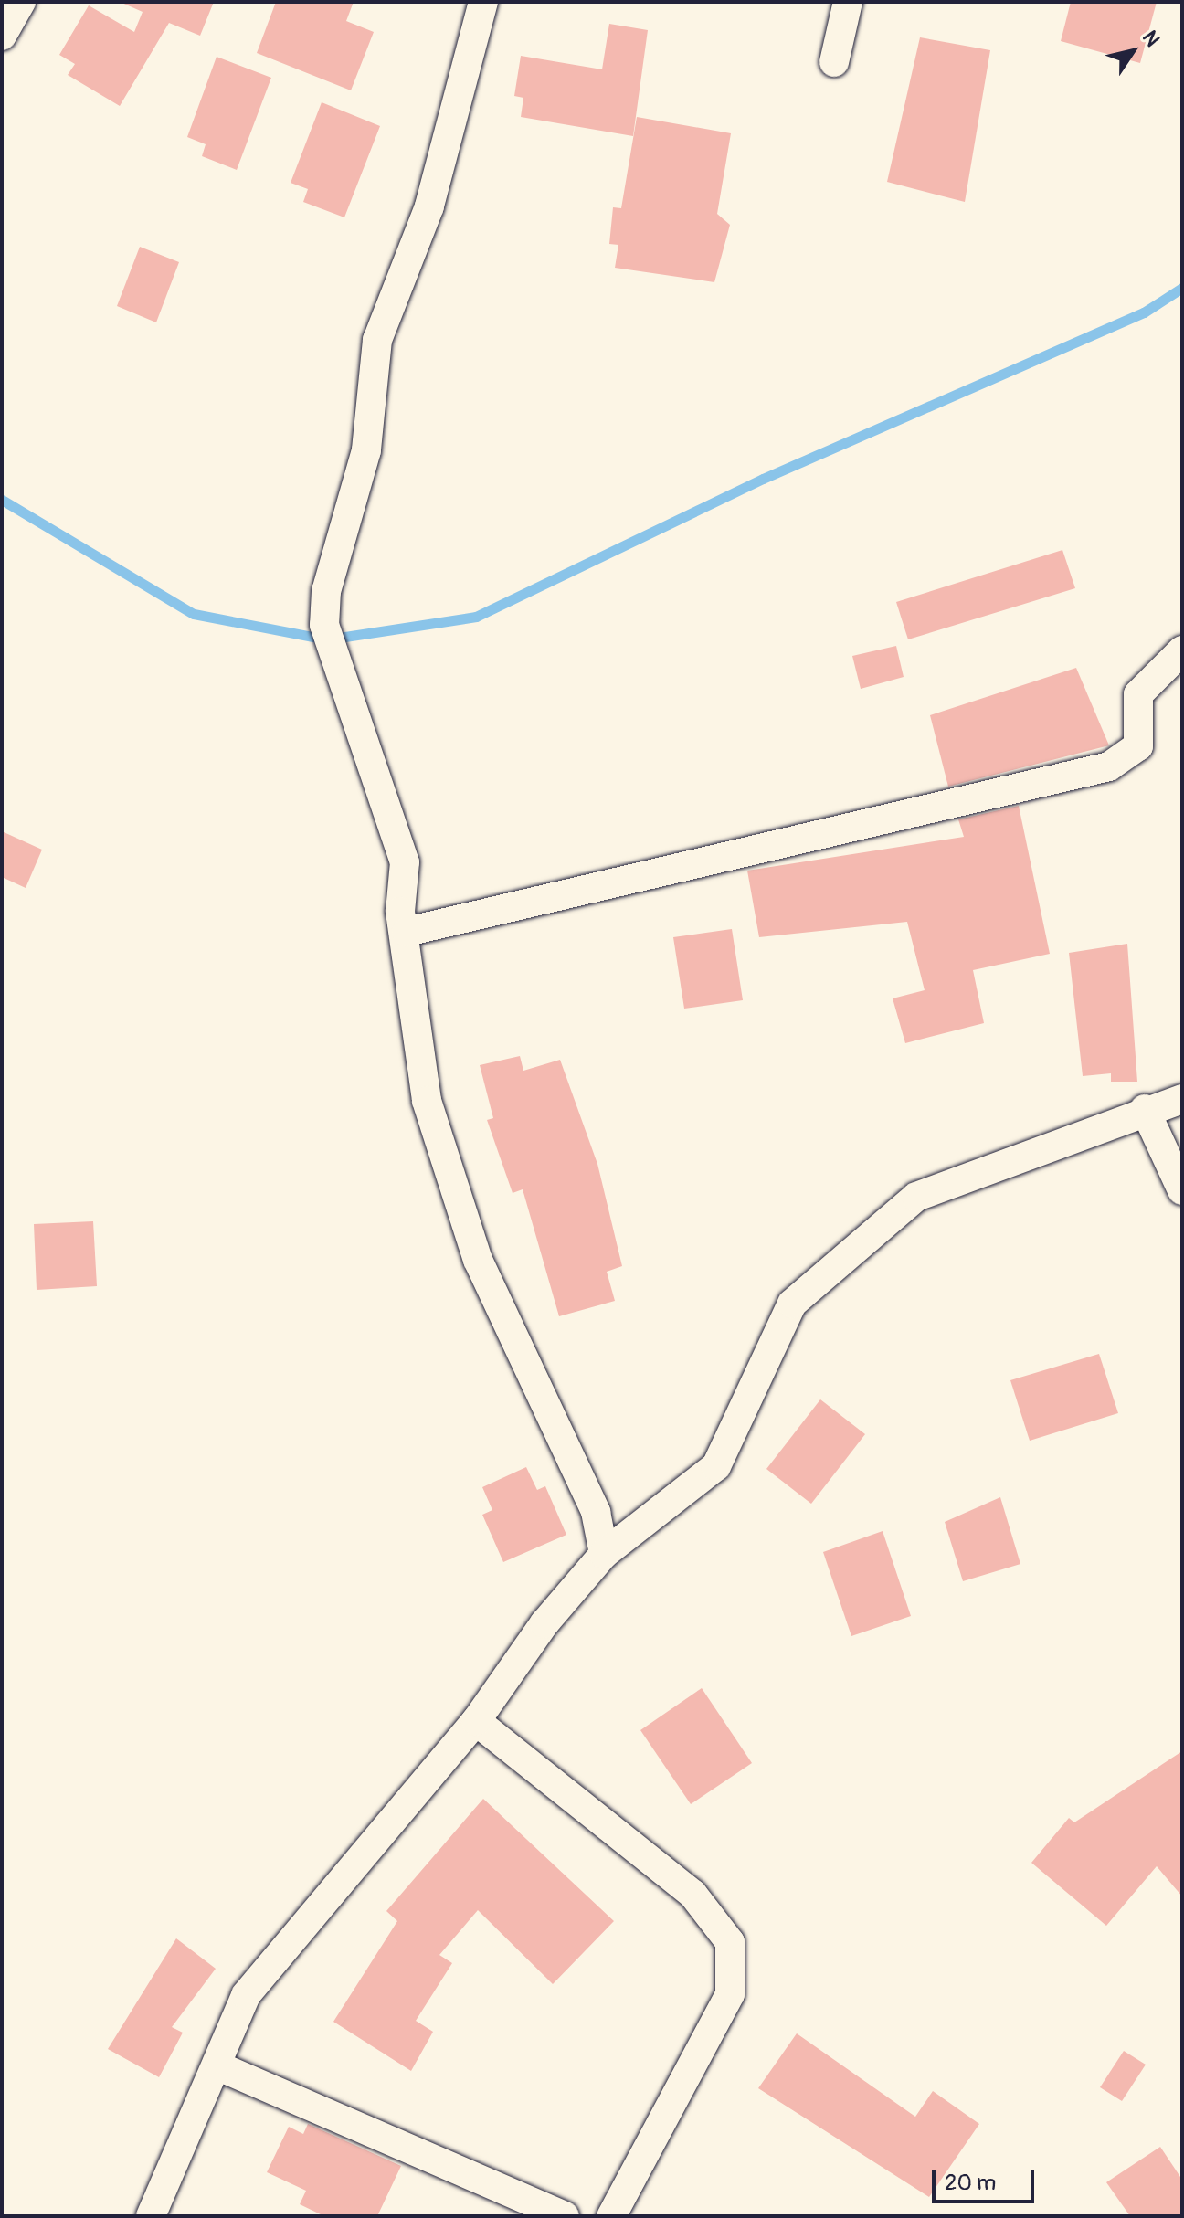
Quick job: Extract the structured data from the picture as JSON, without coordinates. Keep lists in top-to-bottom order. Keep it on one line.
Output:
{"scale_bar":"20 m","north":"top right"}
